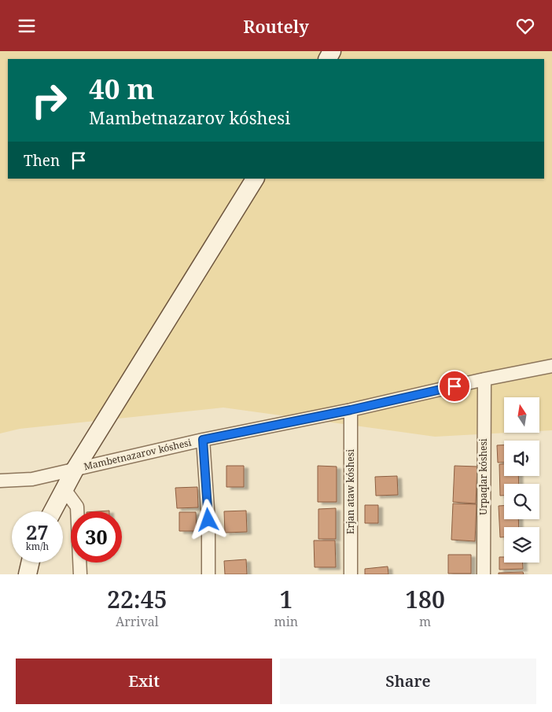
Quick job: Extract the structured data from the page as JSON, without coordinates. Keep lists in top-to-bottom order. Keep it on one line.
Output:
{"streets":{"street":["Mambetnazarov kóshesi","Urpaqlar kóshesi","Erjan ataw kóshesi"]},"crossings":[["Mambetnazarov kóshesi","Urpaqlar kóshesi"],["Mambetnazarov kóshesi","Erjan ataw kóshesi"]],"north":"top","page":{"header":"Routely","turn":["40 m","Mambetnazarov kóshesi"],"then":"Then","speed":"27 km/h","limit":"30","eta":["22:45","Arrival","1","min","180","m"],"buttons":["Exit","Share"]}}
